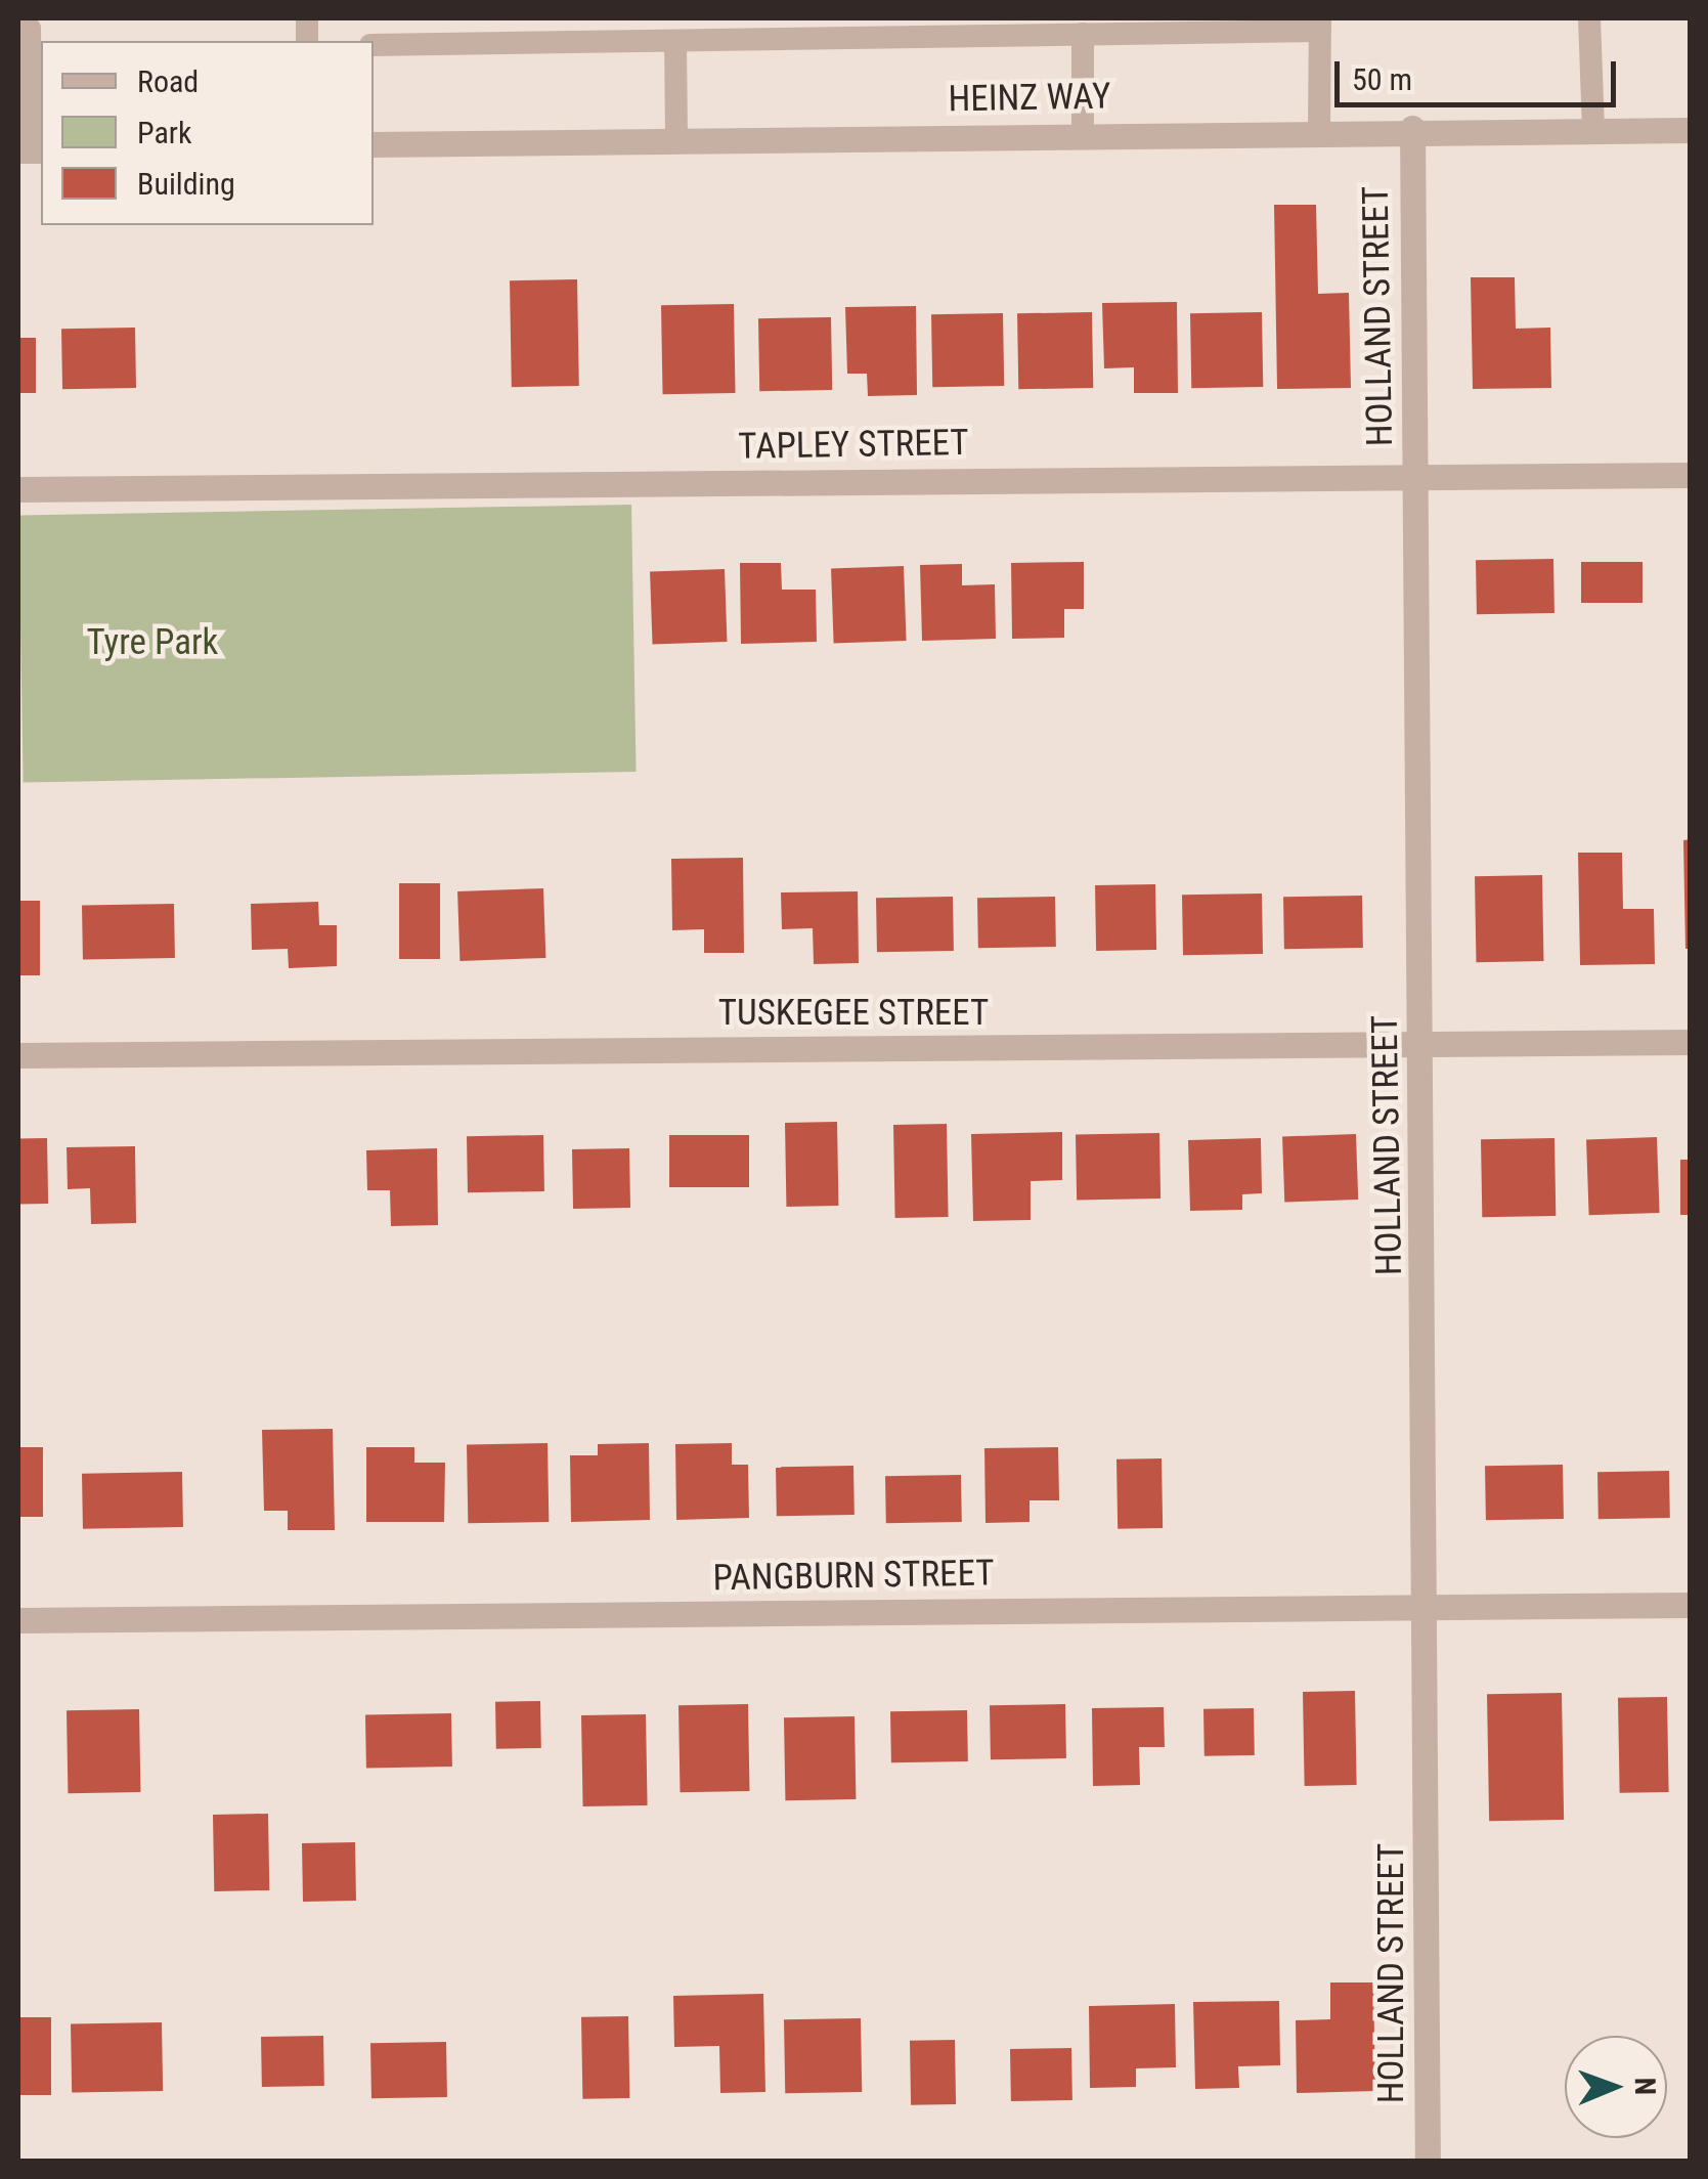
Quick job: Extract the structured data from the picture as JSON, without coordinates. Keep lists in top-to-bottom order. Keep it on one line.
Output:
{"streets":{"street":["HEINZ WAY","HOLLAND STREET","TAPLEY STREET","TUSKEGEE STREET","PANGBURN STREET"]},"crossings":[["HEINZ WAY","HOLLAND STREET"],["HOLLAND STREET","TAPLEY STREET"],["HOLLAND STREET","TUSKEGEE STREET"],["HOLLAND STREET","PANGBURN STREET"]],"parks":["Tyre Park"],"legend":["Road","Park","Building"],"scale_bar":"50 m","north":"right"}
